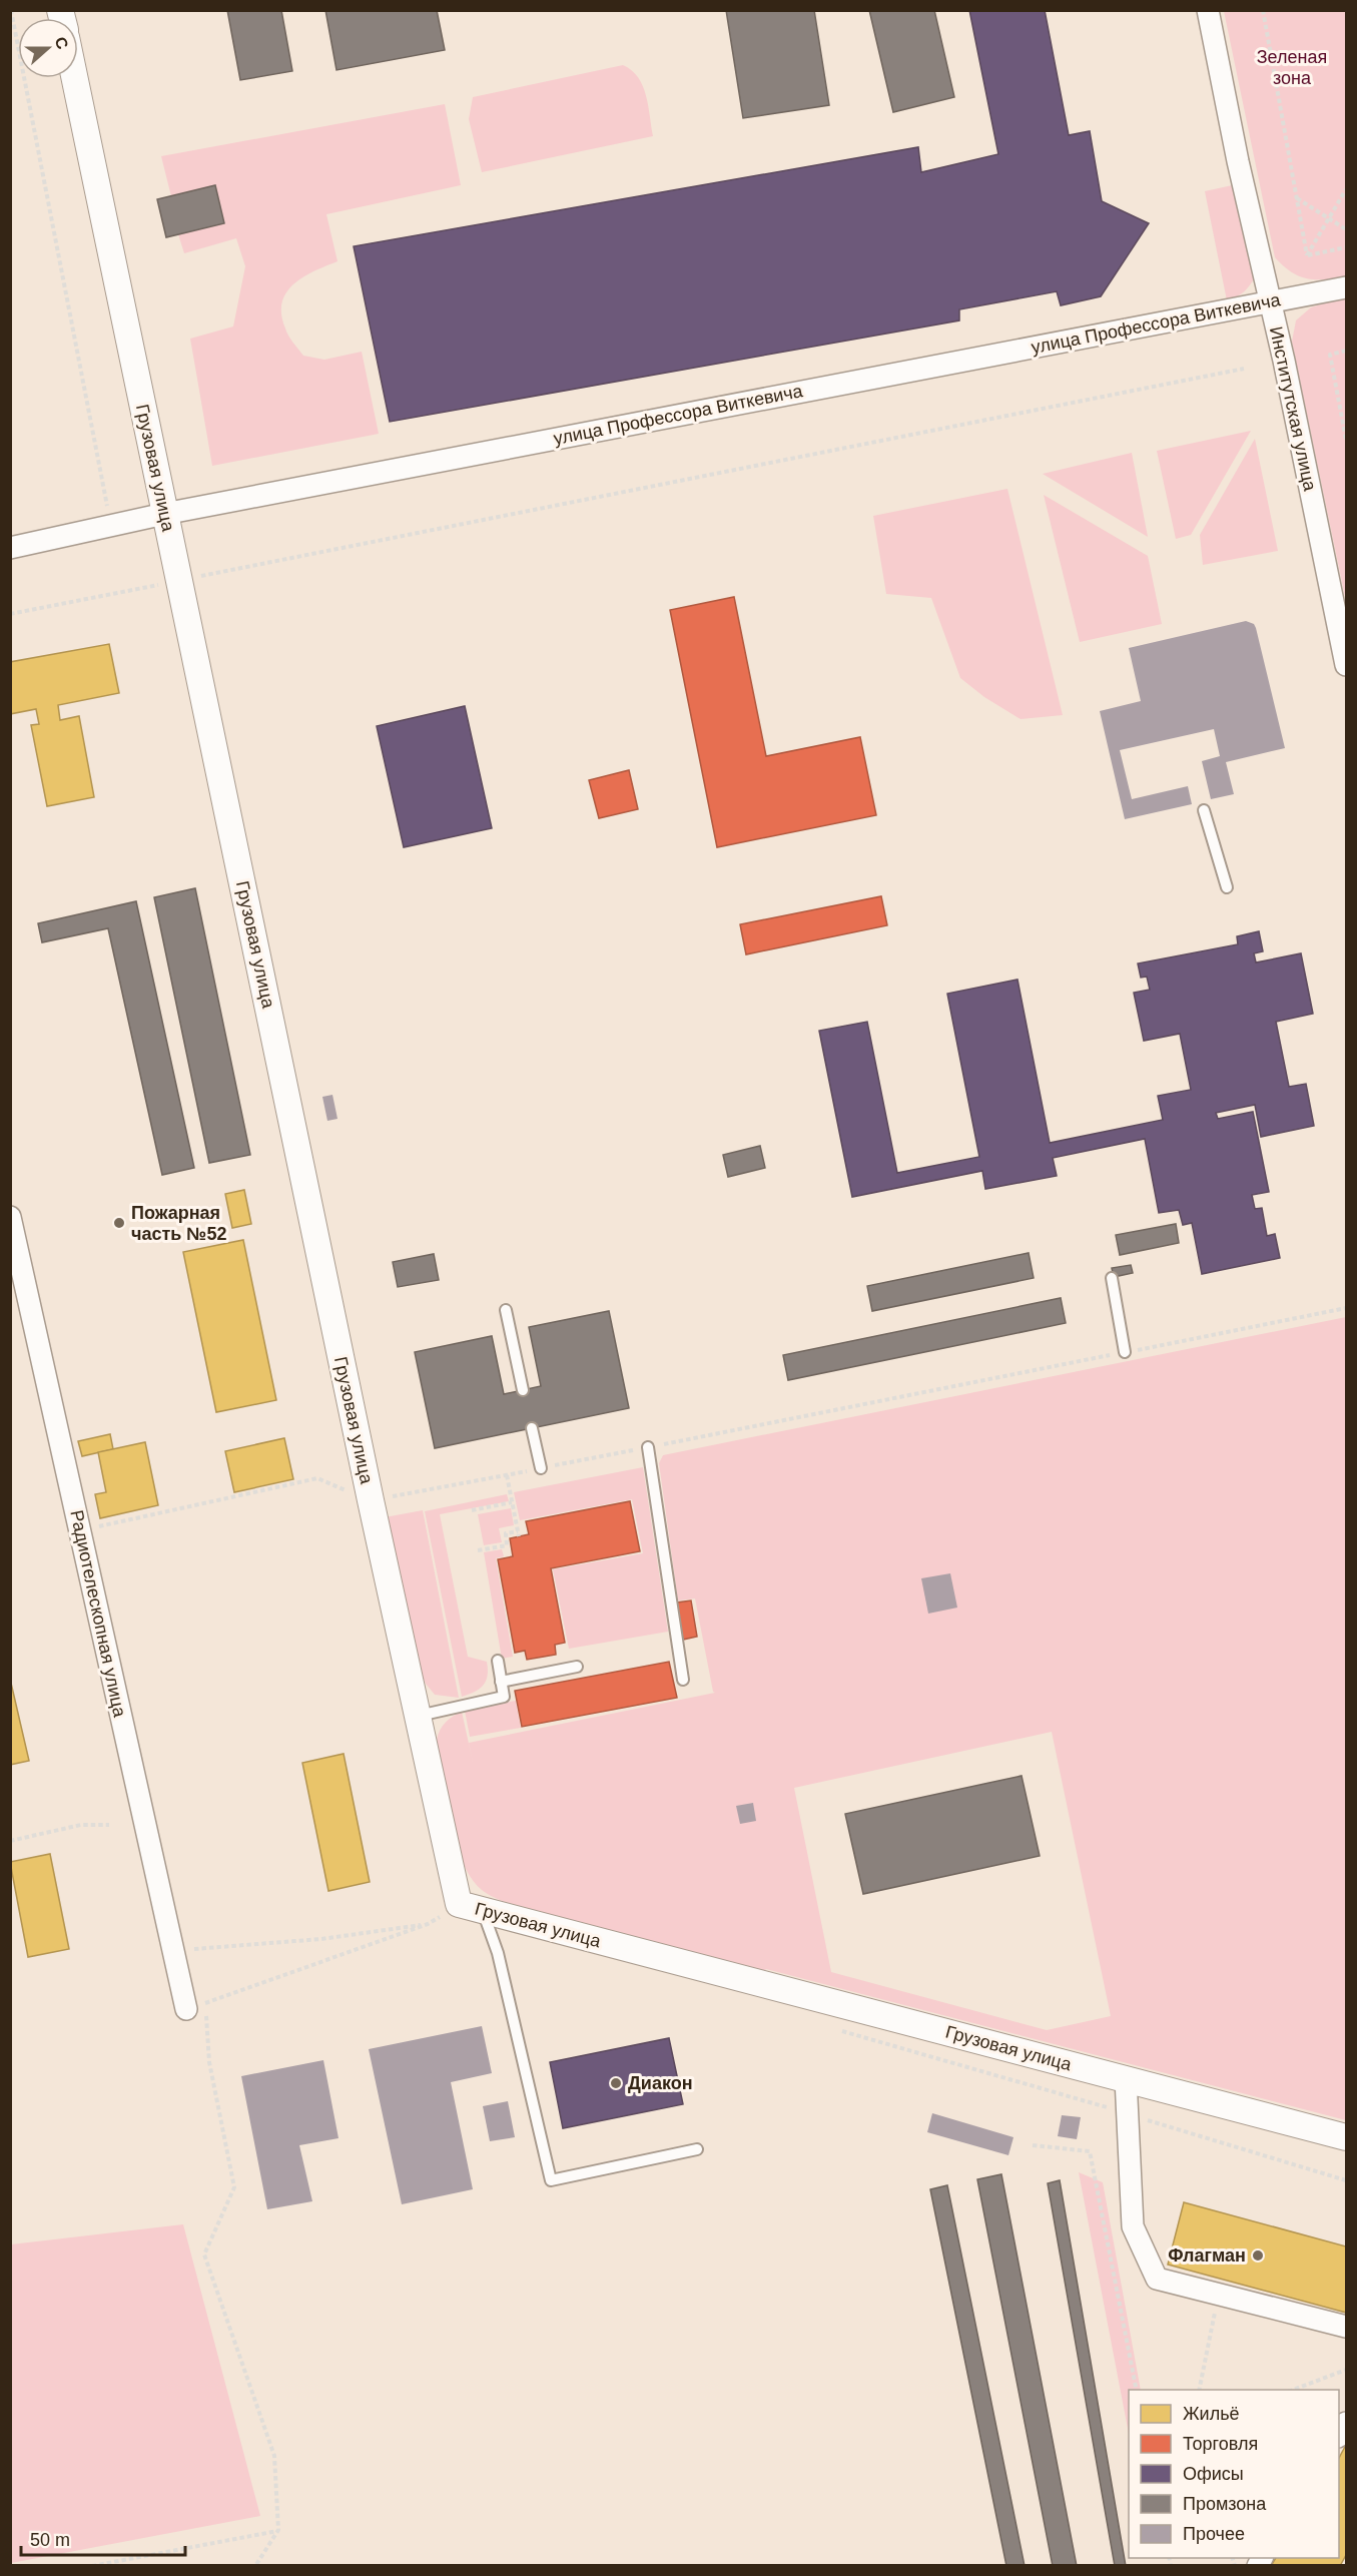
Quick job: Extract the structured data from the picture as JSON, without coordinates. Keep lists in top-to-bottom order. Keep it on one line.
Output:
{"streets":{"street":["улица Профессора Виткевича","Институтская улица","Грузовая улица","Радиотелескопная улица"]},"crossings":[["улица Профессора Виткевича","Институтская улица"],["улица Профессора Виткевича","Грузовая улица"]],"parks":["Зеленая зона"],"places":["Пожарная часть №52","Диакон","Флагман"],"legend":["Жильё","Торговля","Офисы","Промзона","Прочее"],"scale_bar":"50 m","north":"right"}
